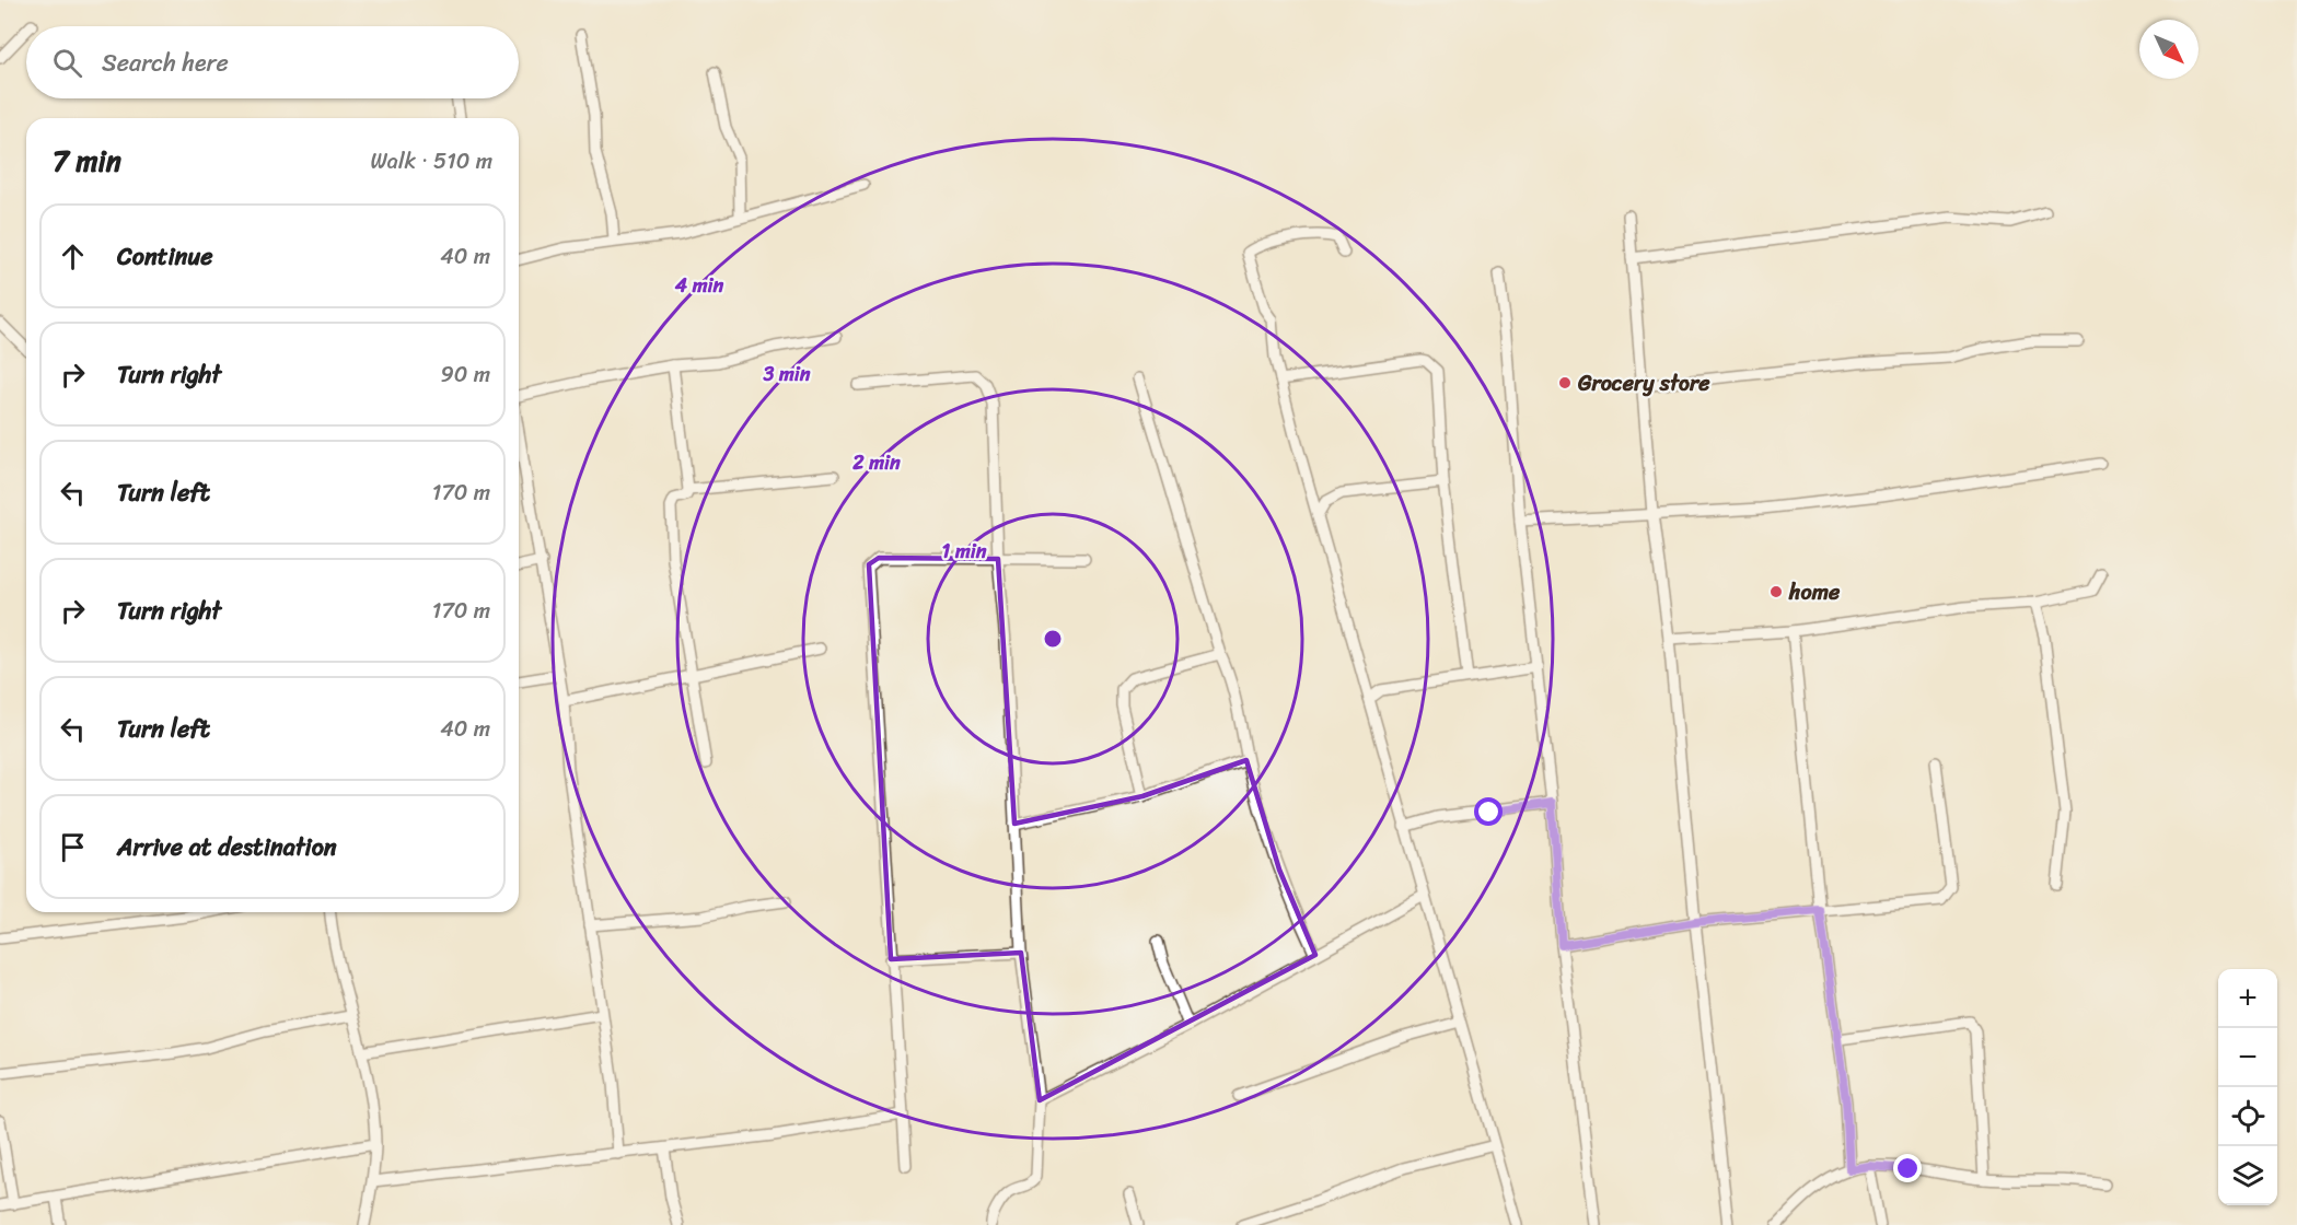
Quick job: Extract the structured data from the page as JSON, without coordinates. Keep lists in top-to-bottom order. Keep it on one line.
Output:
{"places":["Grocery store","home"],"north":"bottom right","page":{"search":"Search here","heading":["7 min","Walk · 510 m"],"list":[["Continue","40 m"],["Turn right","90 m"],["Turn left","170 m"],["Turn right","170 m"],["Turn left","40 m"],"Arrive at destination"],"map_buttons":["+","−"]},"rings":["4 min","3 min","2 min","1 min"]}
